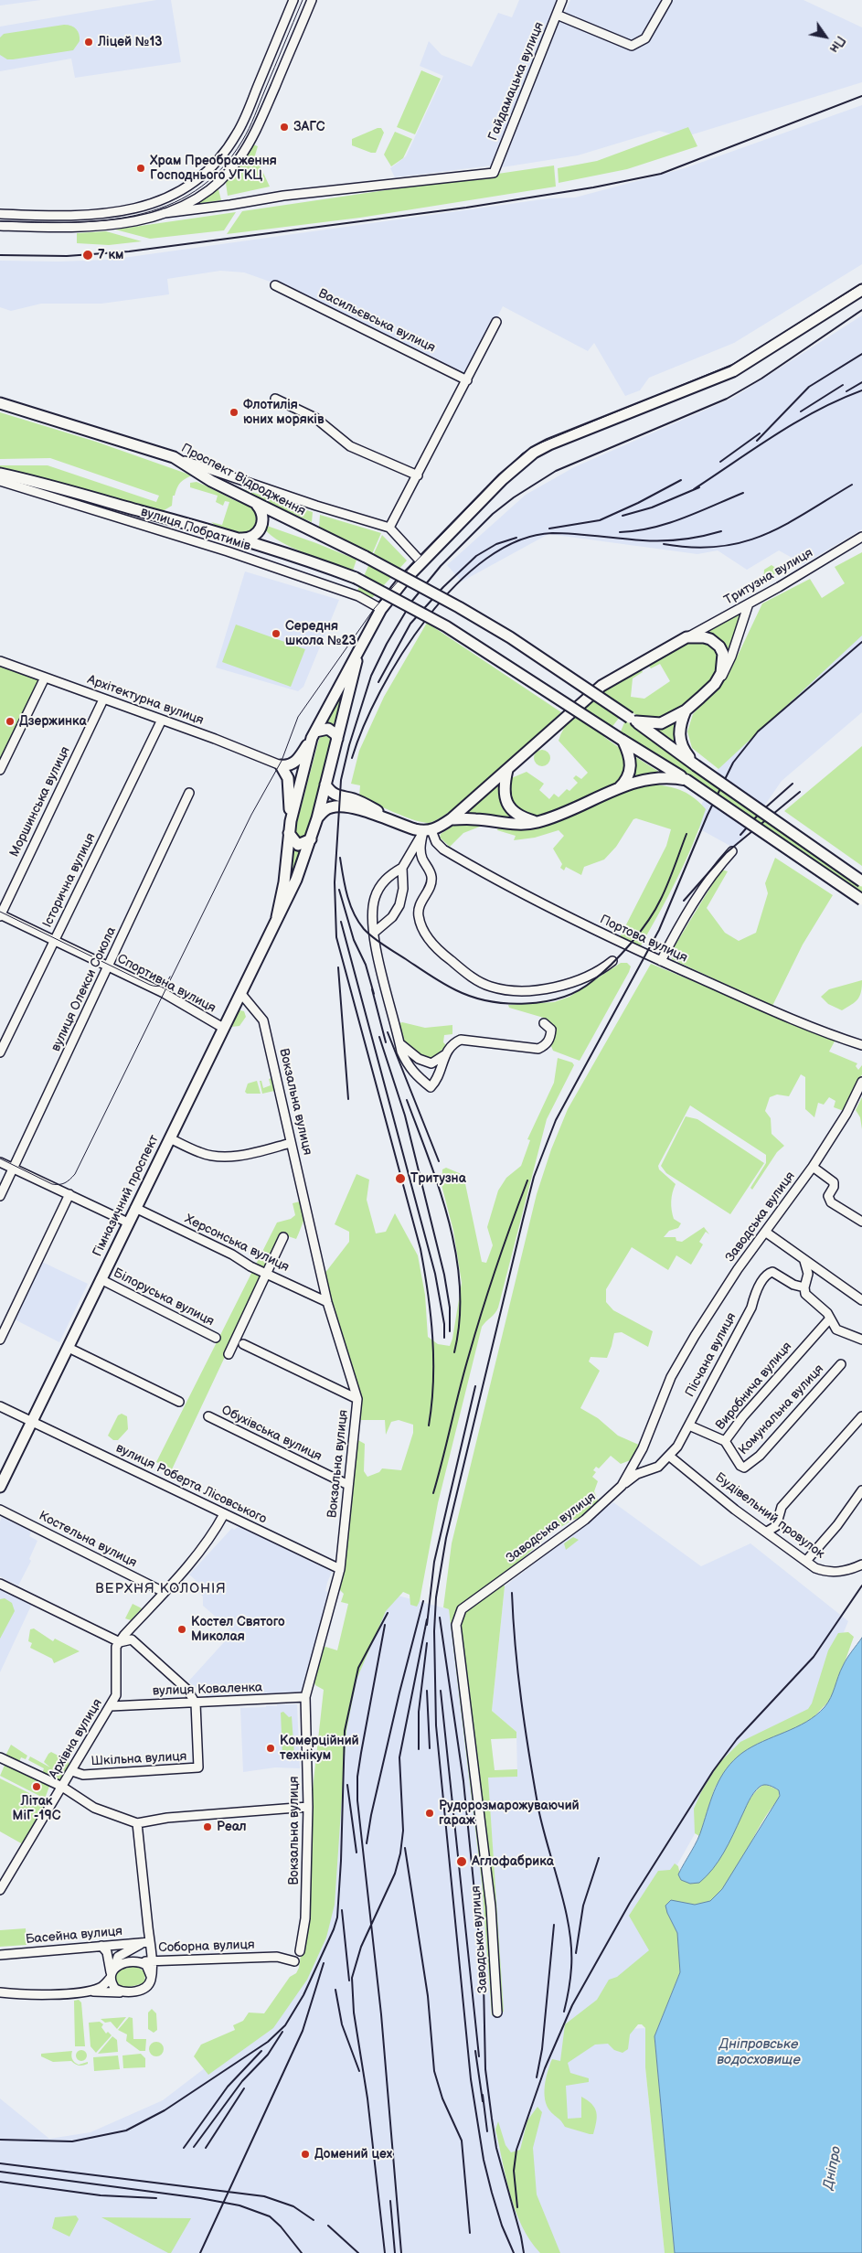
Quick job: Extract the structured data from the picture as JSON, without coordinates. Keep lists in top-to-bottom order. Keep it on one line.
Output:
{"streets":{"main road":["Проспект Відродження","Гімназичний проспект"],"street":["Гайдамацька вулиця","Васильєвська вулиця","вулиця Побратимів","Тритузна вулиця","Архітектурна вулиця","Моршинська вулиця","Історична вулиця","Портова вулиця","Спортивна вулиця","вулиця Олекси Сокола","Вокзальна вулиця","Заводська вулиця","Херсонська вулиця","Білоруська вулиця","Пісчана вулиця","Виробнича вулиця","Комунальна вулиця","Обухівська вулиця","вулиця Роберта Лісовського","Будівельний провулок","Костельна вулиця","вулиця Коваленка","Архівна вулиця","Шкільна вулиця","Басейна вулиця","Соборна вулиця"]},"crossings":[["Архітектурна вулиця","Моршинська вулиця"],["Архітектурна вулиця","Історична вулиця"],["Моршинська вулиця","Спортивна вулиця"],["Історична вулиця","Спортивна вулиця"],["Спортивна вулиця","вулиця Олекси Сокола"],["Спортивна вулиця","Гімназичний проспект"],["Вокзальна вулиця","Гімназичний проспект"],["Вокзальна вулиця","Херсонська вулиця"],["Вокзальна вулиця","Обухівська вулиця"],["Вокзальна вулиця","вулиця Роберта Лісовського"],["Вокзальна вулиця","вулиця Коваленка"],["Гімназичний проспект","Херсонська вулиця"],["Гімназичний проспект","Білоруська вулиця"],["Гімназичний проспект","вулиця Роберта Лісовського"],["Заводська вулиця","Пісчана вулиця"],["Пісчана вулиця","Виробнича вулиця"],["Пісчана вулиця","Будівельний провулок"],["Виробнича вулиця","Комунальна вулиця"],["вулиця Коваленка","Архівна вулиця"],["вулиця Коваленка","Шкільна вулиця"],["Архівна вулиця","Шкільна вулиця"]],"districts":["ВЕРХНЯ КОЛОНІЯ"],"water":["Дніпровське водосховище","Дніпро"],"places":["Ліцей №13","ЗАГС","Храм Преображення Господнього УГКЦ","7 км","Флотилія юних моряків","Середня школа №23","Дзержинка","Тритузна","Костел Святого Миколая","Комерційний технікум","Літак МіГ-19С","Рудорозмарожуваючий гараж","Реал","Аглофабрика","Домений цех"],"north":"bottom right"}
